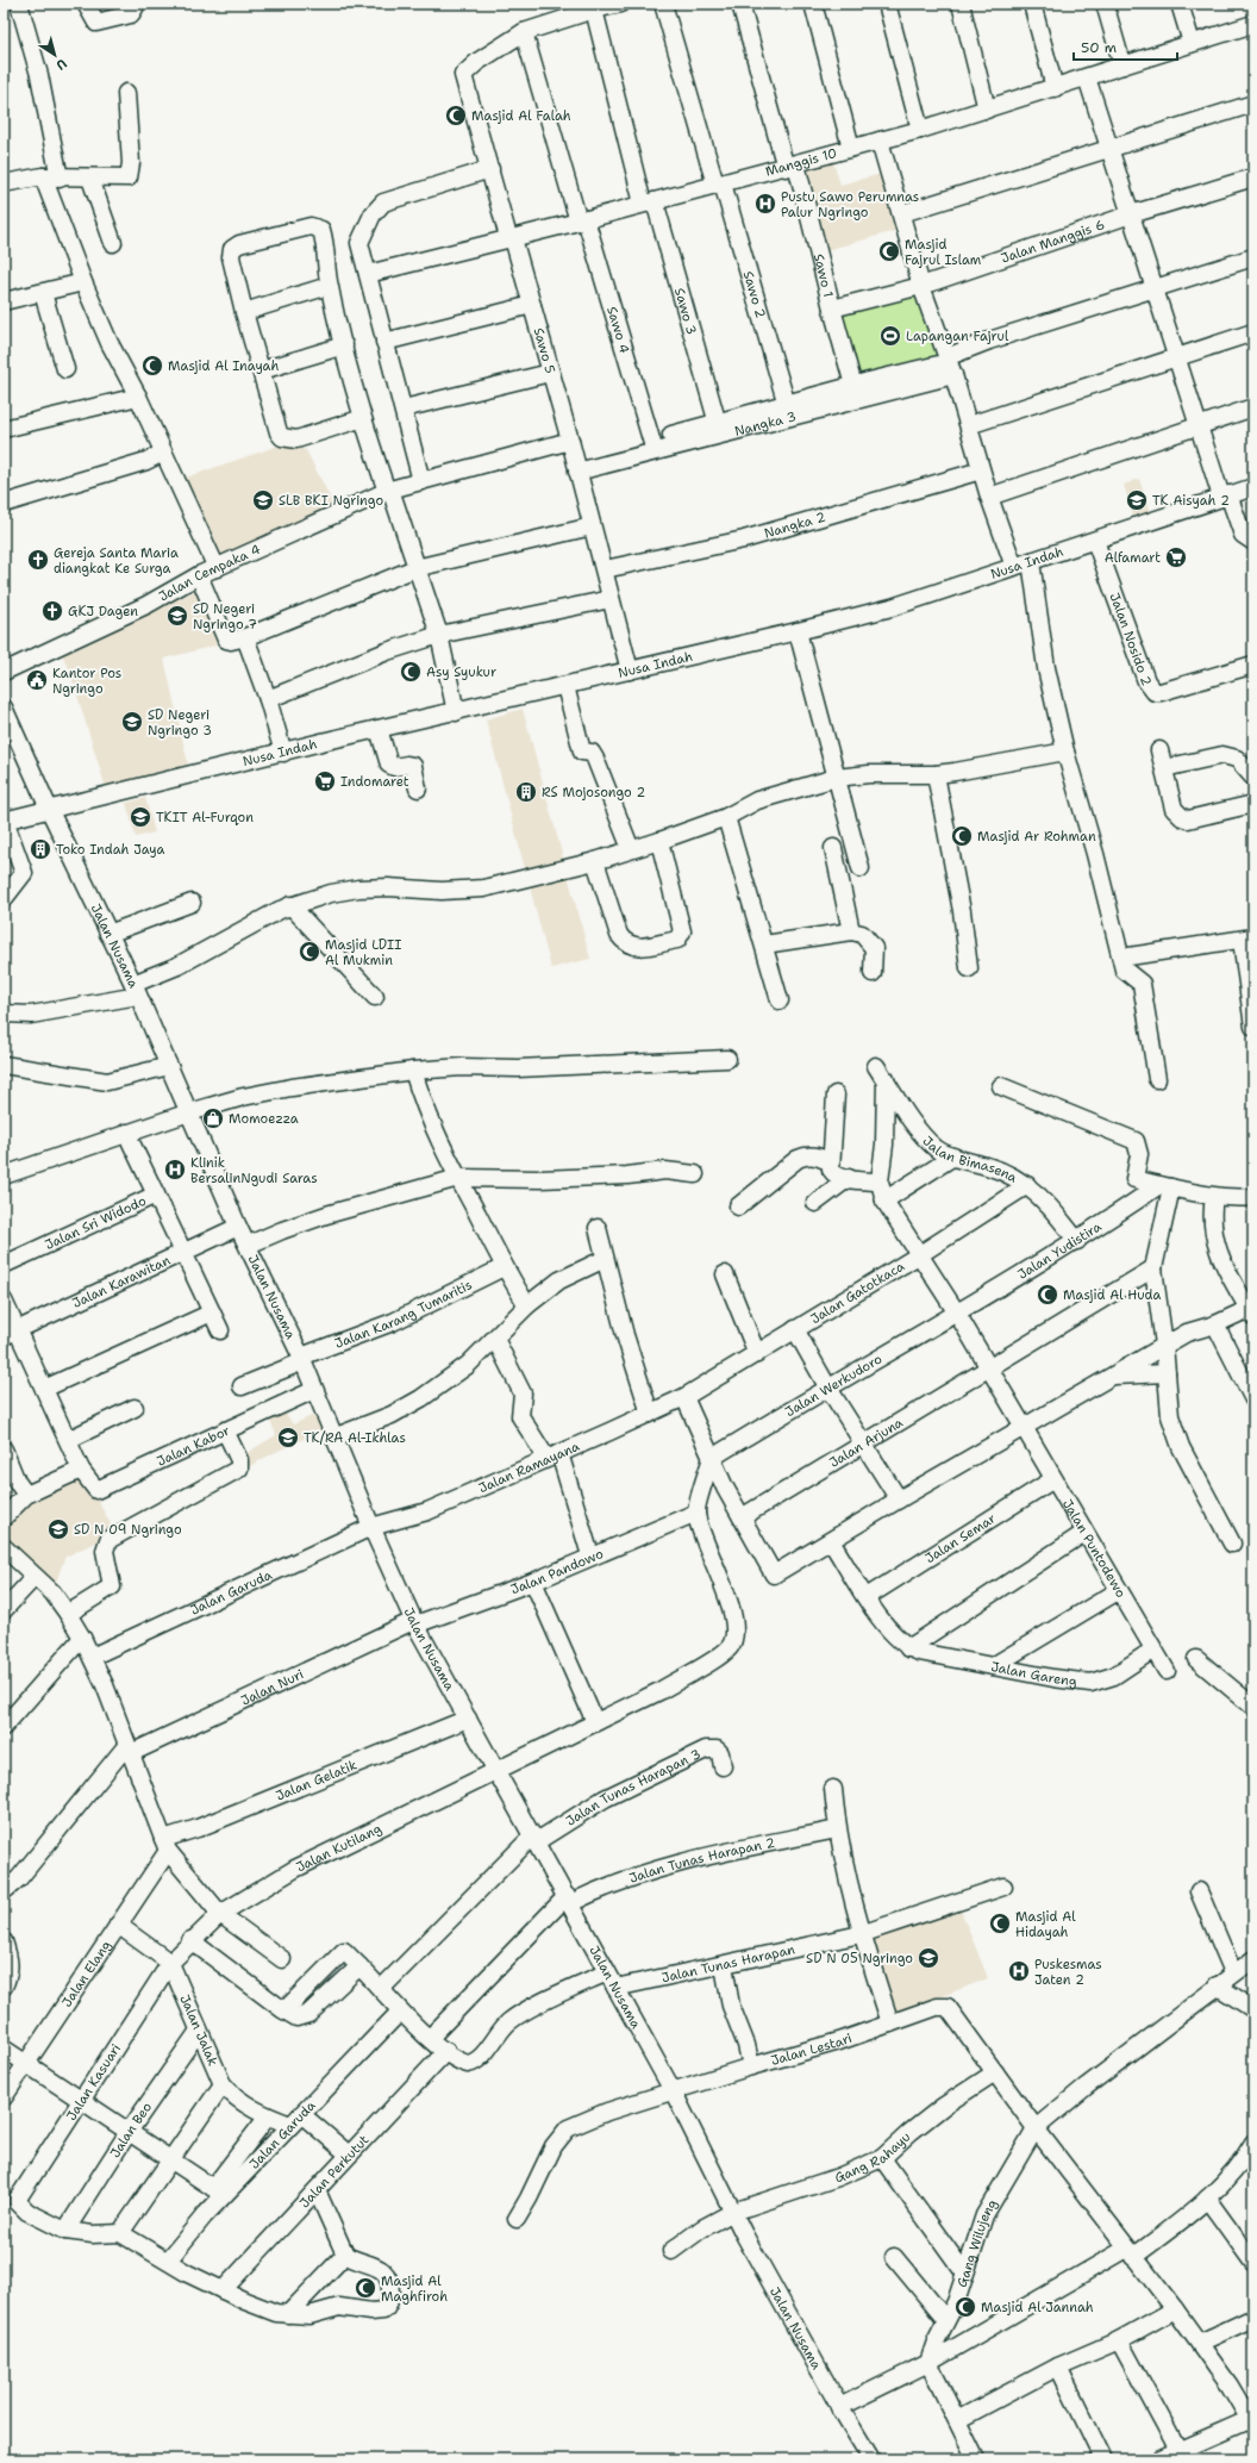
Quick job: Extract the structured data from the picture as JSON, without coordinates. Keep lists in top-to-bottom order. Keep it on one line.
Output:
{"streets":{"street":["Manggis 10","Jalan Manggis 6","Sawo 1","Sawo 2","Sawo 3","Sawo 4","Sawo 5","Nangka 3","Nangka 2","Nusa Indah","Jalan Cempaka 4","Jalan Nosido 2","Jalan Nusama","Jalan Bimasena","Jalan Sri Widodo","Jalan Yudistira","Jalan Karawitan","Jalan Gatotkaca","Jalan Karang Tumaritis","Jalan Werkudoro","Jalan Arjuna","Jalan Kabor","Jalan Ramayana","Jalan Semar","Jalan Puntodewo","Jalan Pandowo","Jalan Garuda","Jalan Gareng","Jalan Nuri","Jalan Gelatik","Jalan Tunas Harapan 3","Jalan Kutilang","Jalan Tunas Harapan 2","Jalan Tunas Harapan","Jalan Elang","Jalan Jalak","Jalan Lestari","Jalan Kasuari","Jalan Beo","Gang Rahayu","Jalan Perkutut","Gang Wilujeng"]},"crossings":[["Manggis 10","Sawo 1"],["Manggis 10","Sawo 2"],["Manggis 10","Sawo 3"],["Manggis 10","Sawo 4"],["Manggis 10","Sawo 5"],["Jalan Manggis 6","Sawo 1"],["Sawo 1","Nangka 3"],["Sawo 3","Nangka 3"],["Sawo 4","Sawo 5"],["Sawo 5","Nangka 2"],["Sawo 5","Nusa Indah"],["Sawo 5","Jalan Cempaka 4"],["Nusa Indah","Jalan Nosido 2"],["Nusa Indah","Jalan Nusama"],["Jalan Nusama","Jalan Karawitan"],["Jalan Nusama","Jalan Karang Tumaritis"],["Jalan Nusama","Jalan Kabor"],["Jalan Nusama","Jalan Ramayana"],["Jalan Nusama","Jalan Pandowo"],["Jalan Nusama","Jalan Garuda"],["Jalan Nusama","Jalan Nuri"],["Jalan Nusama","Jalan Gelatik"],["Jalan Nusama","Jalan Tunas Harapan 3"],["Jalan Nusama","Jalan Kutilang"],["Jalan Nusama","Jalan Tunas Harapan 2"],["Jalan Nusama","Jalan Tunas Harapan"],["Jalan Nusama","Jalan Lestari"],["Jalan Nusama","Gang Rahayu"],["Jalan Bimasena","Jalan Yudistira"],["Jalan Bimasena","Jalan Gatotkaca"],["Jalan Sri Widodo","Jalan Karawitan"],["Jalan Yudistira","Jalan Werkudoro"],["Jalan Yudistira","Jalan Puntodewo"],["Jalan Gatotkaca","Jalan Ramayana"],["Jalan Gatotkaca","Jalan Puntodewo"],["Jalan Werkudoro","Jalan Puntodewo"],["Jalan Arjuna","Jalan Puntodewo"],["Jalan Ramayana","Jalan Garuda"],["Jalan Semar","Jalan Puntodewo"],["Jalan Puntodewo","Jalan Gareng"],["Jalan Pandowo","Jalan Nuri"],["Jalan Pandowo","Jalan Kutilang"],["Jalan Garuda","Jalan Jalak"],["Jalan Gelatik","Jalan Elang"],["Jalan Kutilang","Jalan Kasuari"],["Jalan Jalak","Jalan Kasuari"],["Jalan Jalak","Jalan Beo"],["Jalan Lestari","Gang Rahayu"],["Jalan Kasuari","Jalan Beo"]],"places":{"mosque":["Masjid Al Falah","Masjid Fajrul Islam","Masjid Al Inayah","Asy Syukur","Masjid Ar Rohman","Masjid LDII Al Mukmin","Masjid Al Huda","Masjid Al Hidayah","Masjid Al Maghfiroh","Masjid Al Jannah"],"hospital":["Pustu Sawo Perumnas Palur Ngringo","Klinik BersalinNgudi Saras","Puskesmas Jaten 2"],"sports":["Lapangan Fajrul"],"school or university":["SLB BKI Ngringo","TK Aisyah 2","SD Negeri Ngringo 7","SD Negeri Ngringo 3","TKIT Al-Furqon","TK/RA Al-Ikhlas","SD N 09 Ngringo","SD N 05 Ngringo"],"supermarket":["Alfamart","Indomaret"],"church":["Gereja Santa Maria diangkat Ke Surga","GKJ Dagen"],"public building":["Kantor Pos Ngringo"],"building":["RS Mojosongo 2","Toko Indah Jaya"],"shop":["Momoezza"]},"scale_bar":"50 m","north":"bottom right"}
